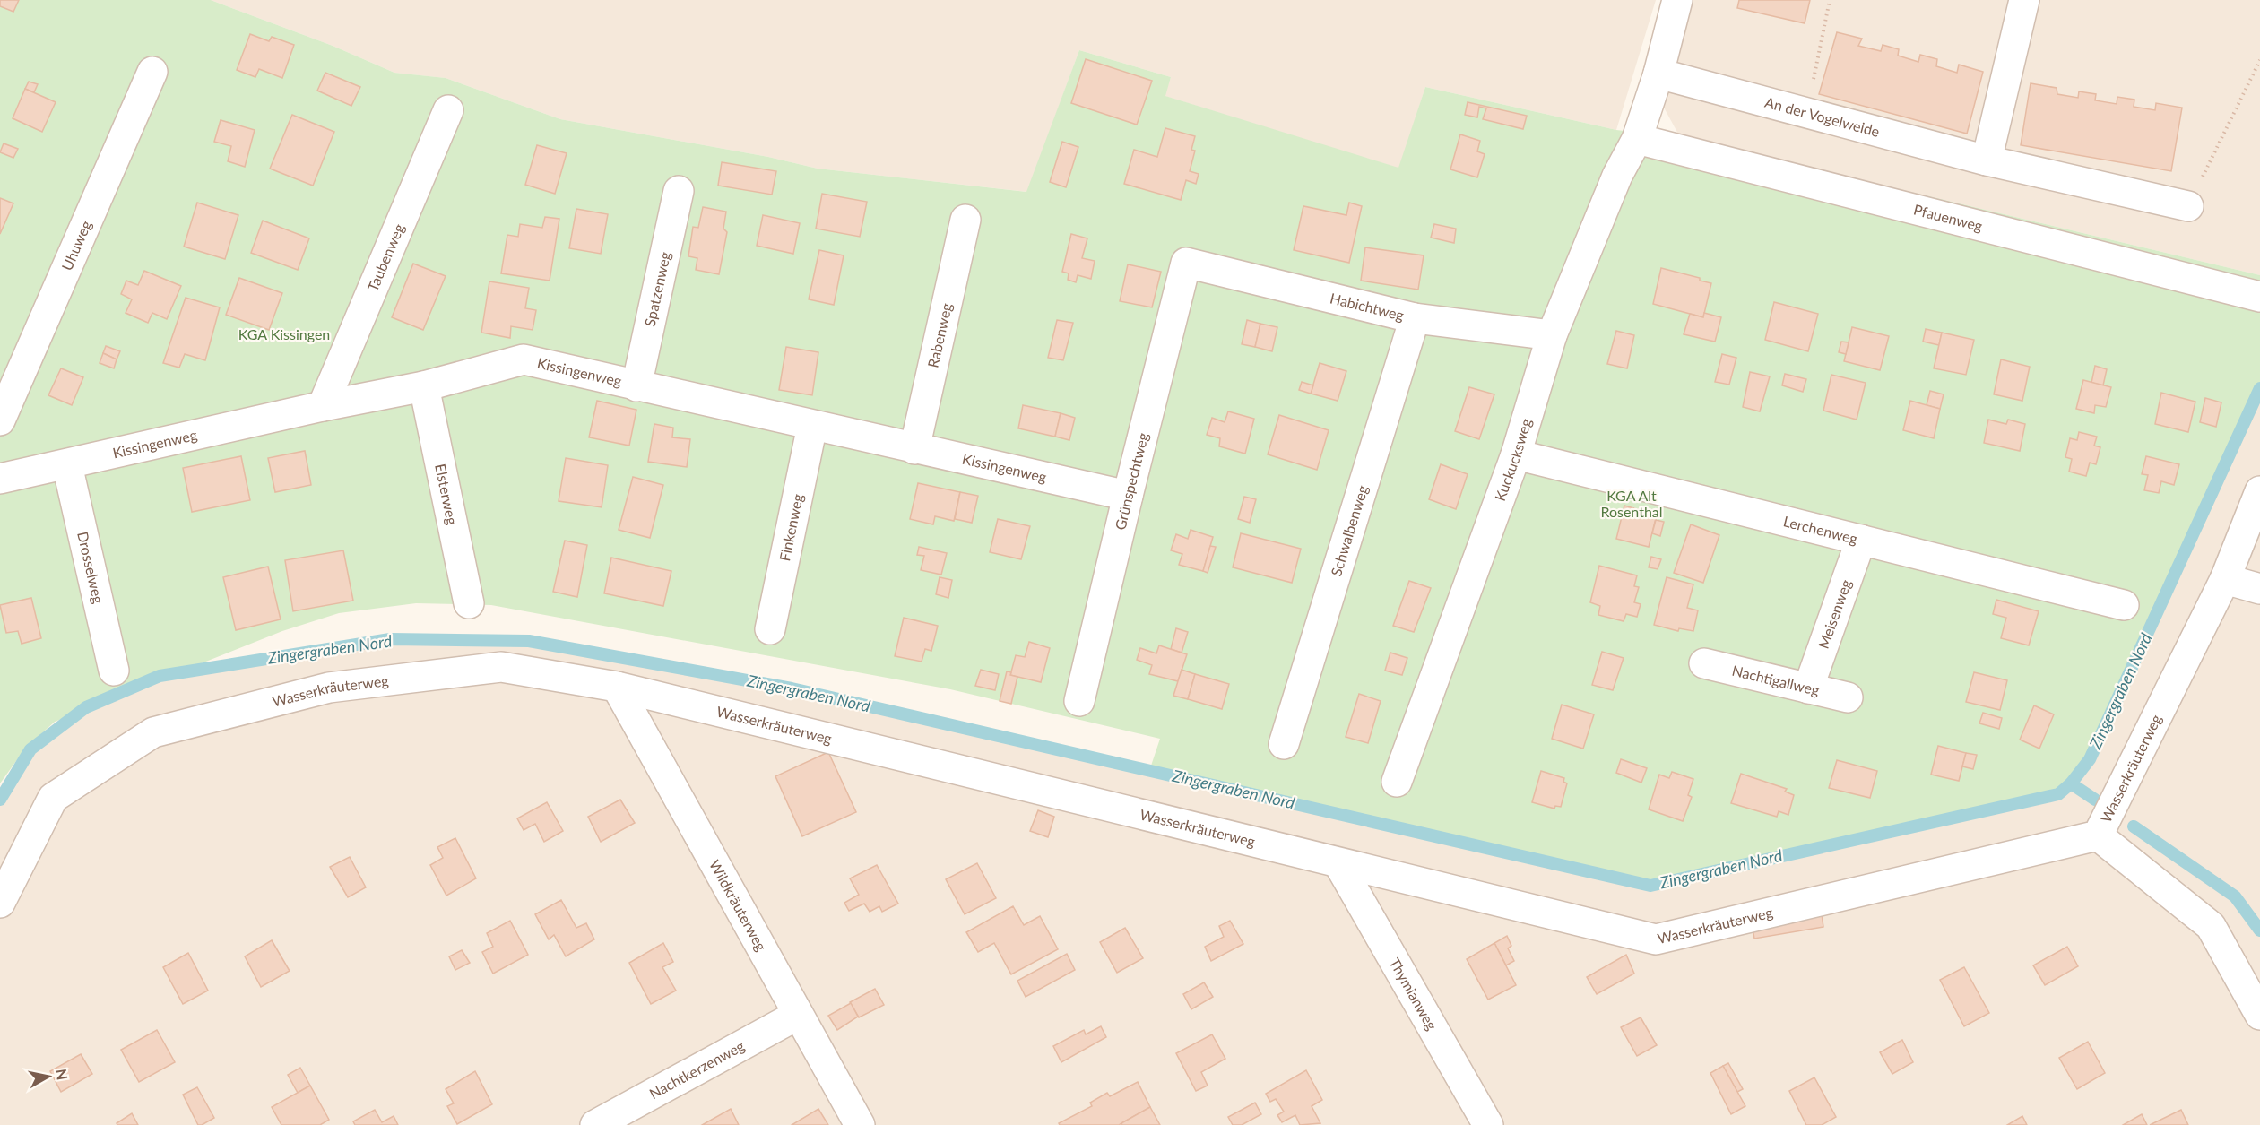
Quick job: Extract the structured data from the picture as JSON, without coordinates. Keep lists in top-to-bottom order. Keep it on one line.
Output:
{"streets":{"street":["An der Vogelweide","Pfauenweg","Uhuweg","Taubenweg","Spatzenweg","Habichtweg","Rabenweg","Kissingenweg","Kuckucksweg","Grünspechtweg","Elsterweg","Finkenweg","Lerchenweg","Schwalbenweg","Drosselweg","Meisenweg","Nachtigallweg","Wasserkräuterweg","Wildkräuterweg","Thymianweg","Nachtkerzenweg"]},"crossings":[["Pfauenweg","Kuckucksweg"],["Taubenweg","Kissingenweg"],["Spatzenweg","Kissingenweg"],["Habichtweg","Kuckucksweg"],["Habichtweg","Grünspechtweg"],["Habichtweg","Schwalbenweg"],["Rabenweg","Kissingenweg"],["Kissingenweg","Grünspechtweg"],["Kissingenweg","Elsterweg"],["Kissingenweg","Finkenweg"],["Kissingenweg","Drosselweg"],["Kuckucksweg","Lerchenweg"],["Lerchenweg","Meisenweg"],["Meisenweg","Nachtigallweg"],["Wasserkräuterweg","Wildkräuterweg"],["Wasserkräuterweg","Thymianweg"],["Wildkräuterweg","Nachtkerzenweg"]],"water":["Zingergraben Nord"],"parks":["KGA Kissingen","KGA Alt Rosenthal"],"north":"right"}
